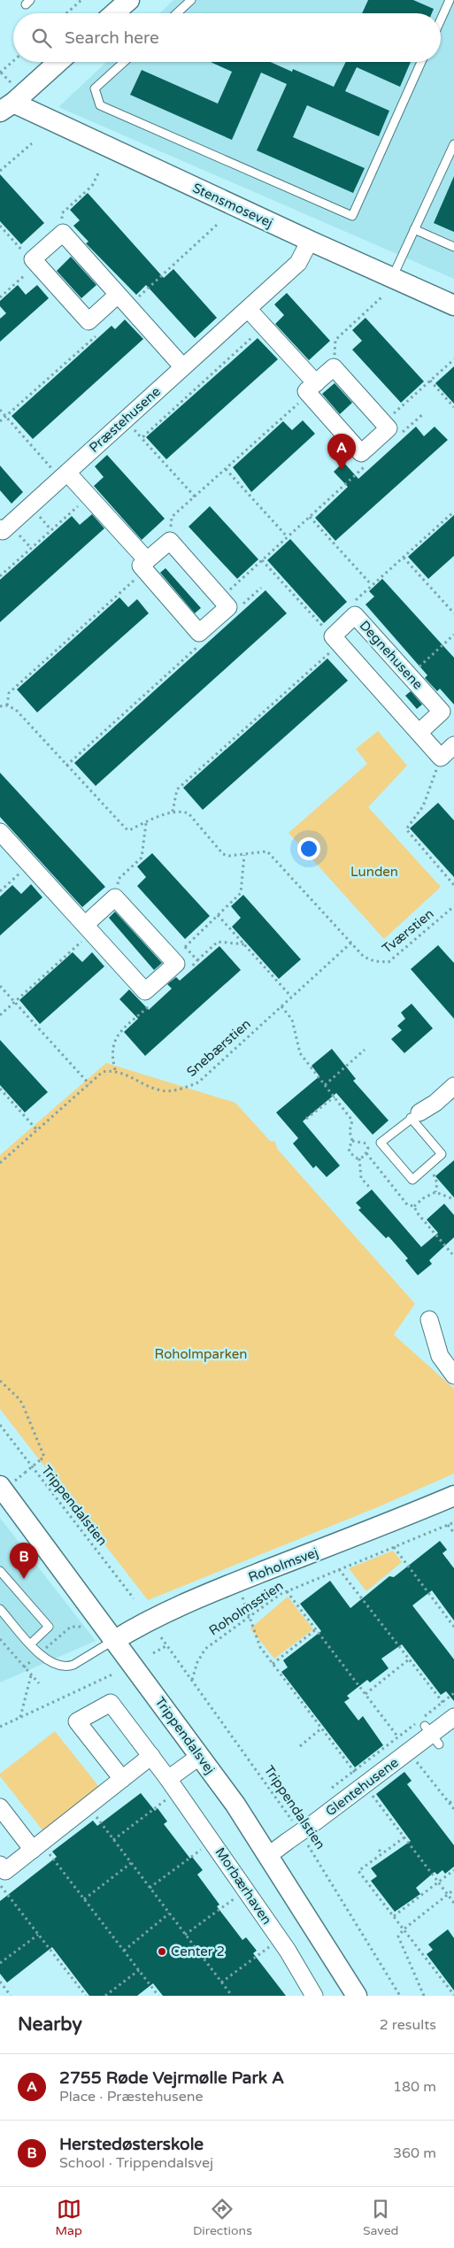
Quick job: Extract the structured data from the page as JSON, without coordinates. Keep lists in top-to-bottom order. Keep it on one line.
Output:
{"streets":{"street":["Stensmosevej","Præstehusene","Degnehusene","Roholmsvej","Trippendalsvej","Glentehusene","Morbærhaven"],"path":["Tværstien","Snebærstien","Trippendalstien","Roholmsstien"]},"crossings":[["Stensmosevej","Præstehusene"],["Tværstien","Snebærstien"],["Trippendalstien","Roholmsstien"],["Roholmsvej","Trippendalsvej"],["Trippendalsvej","Glentehusene"]],"parks":["Lunden","Roholmparken"],"places":["Center 2"],"page":{"search":"Search here","pins":["A","B"],"heading":["Nearby","2 results"],"list":[{"mark":"A","name":"2755 Røde Vejrmølle Park A","note":"Place · Præstehusene","value":"180 m"},{"mark":"B","name":"Herstedøsterskole","note":"School · Trippendalsvej","value":"360 m"}],"nav":["Map","Directions","Saved"]}}
